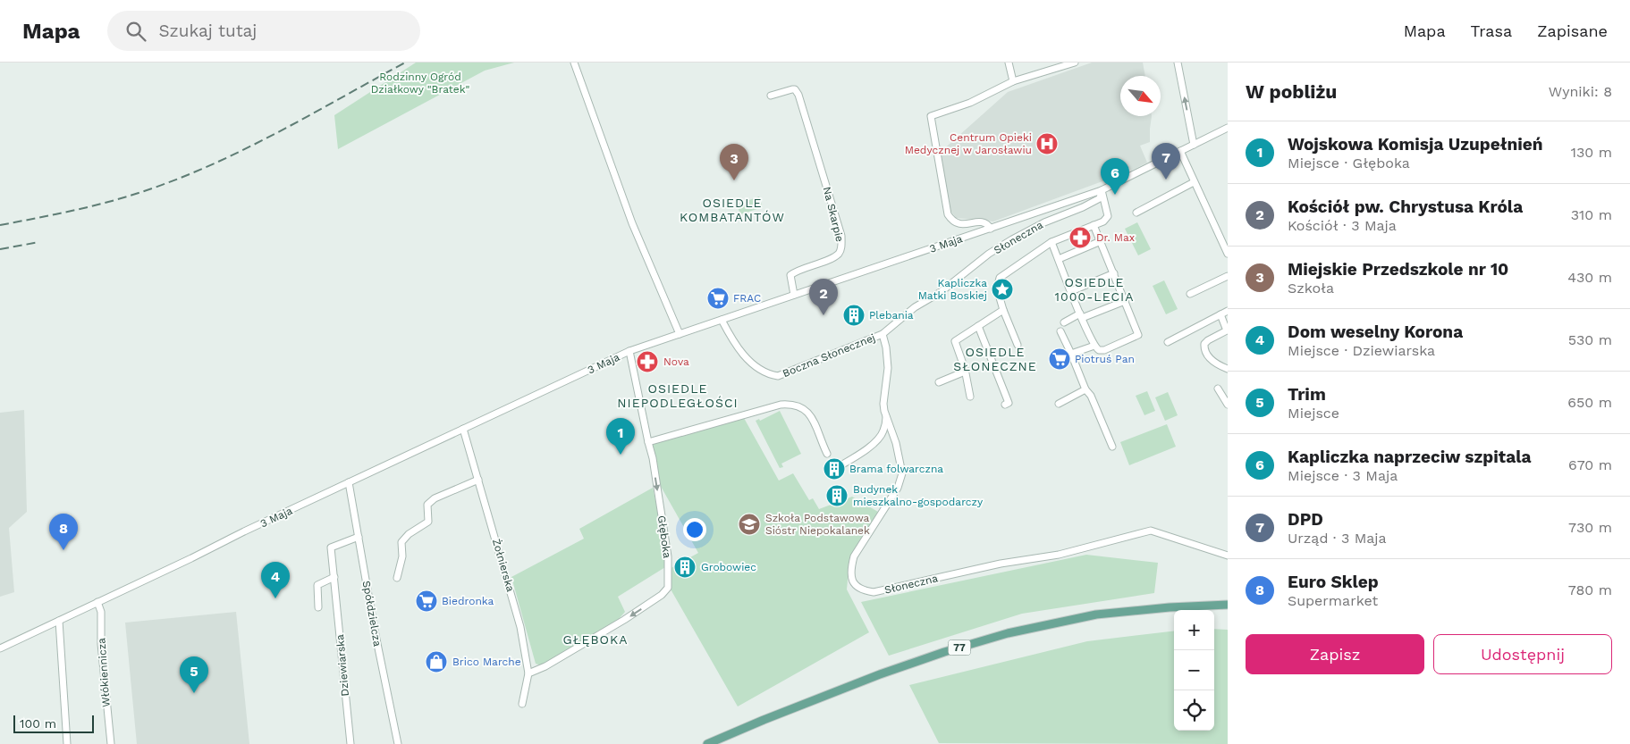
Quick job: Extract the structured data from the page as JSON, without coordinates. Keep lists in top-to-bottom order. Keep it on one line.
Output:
{"streets":{"main road":["77"],"street":["Na Skarpie","Słoneczna","3 Maja","Boczna Słonecznej","Głęboka","Żołnierska","Spółdzielcza","Dziewiarska","Włókiennicza"]},"crossings":[["Na Skarpie","3 Maja"],["Słoneczna","3 Maja"],["Słoneczna","Boczna Słonecznej"],["3 Maja","Boczna Słonecznej"],["3 Maja","Głęboka"],["3 Maja","Żołnierska"],["3 Maja","Spółdzielcza"],["3 Maja","Włókiennicza"],["Głęboka","Żołnierska"],["Spółdzielcza","Dziewiarska"]],"one_way":["Głęboka"],"districts":["OSIEDLE KOMBATANTÓW","OSIEDLE 1000-LECIA","OSIEDLE SŁONECZNE","OSIEDLE NIEPODLEGŁOŚCI","GŁĘBOKA"],"parks":["Rodzinny Ogród Działkowy \"Bratek\""],"places":{"hospital":["Centrum Opieki Medycznej w Jarosławiu"],"pharmacy":["Dr. Max","Nova"],"place":["Kapliczka Matki Boskiej"],"supermarket":["FRAC","Piotruś Pan","Biedronka"],"building":["Plebania","Brama folwarczna","Budynek mieszkalno-gospodarczy","Grobowiec"],"school or university":["Szkoła Podstawowa Sióstr Niepokalanek"],"shop":["Brico Marche"]},"scale_bar":"100 m","north":"bottom right","page":{"header":"Mapa","search":"Szukaj tutaj","nav":["Mapa","Trasa","Zapisane"],"heading":["W pobliżu","Wyniki: 8"],"list":[{"mark":"1","name":"Wojskowa Komisja Uzupełnień","note":"Miejsce · Głęboka","value":"130 m"},{"mark":"2","name":"Kościół pw. Chrystusa Króla","note":"Kościół · 3 Maja","value":"310 m"},{"mark":"3","name":"Miejskie Przedszkole nr 10","note":"Szkoła","value":"430 m"},{"mark":"4","name":"Dom weselny Korona","note":"Miejsce · Dziewiarska","value":"530 m"},{"mark":"5","name":"Trim","note":"Miejsce","value":"650 m"},{"mark":"6","name":"Kapliczka naprzeciw szpitala","note":"Miejsce · 3 Maja","value":"670 m"},{"mark":"7","name":"DPD","note":"Urząd · 3 Maja","value":"730 m"},{"mark":"8","name":"Euro Sklep","note":"Supermarket","value":"780 m"}],"pins":["7","3","6","2","1","8","4","5"],"map_buttons":["+","−"],"buttons":["Zapisz","Udostępnij"],"scale":"100 m"}}
